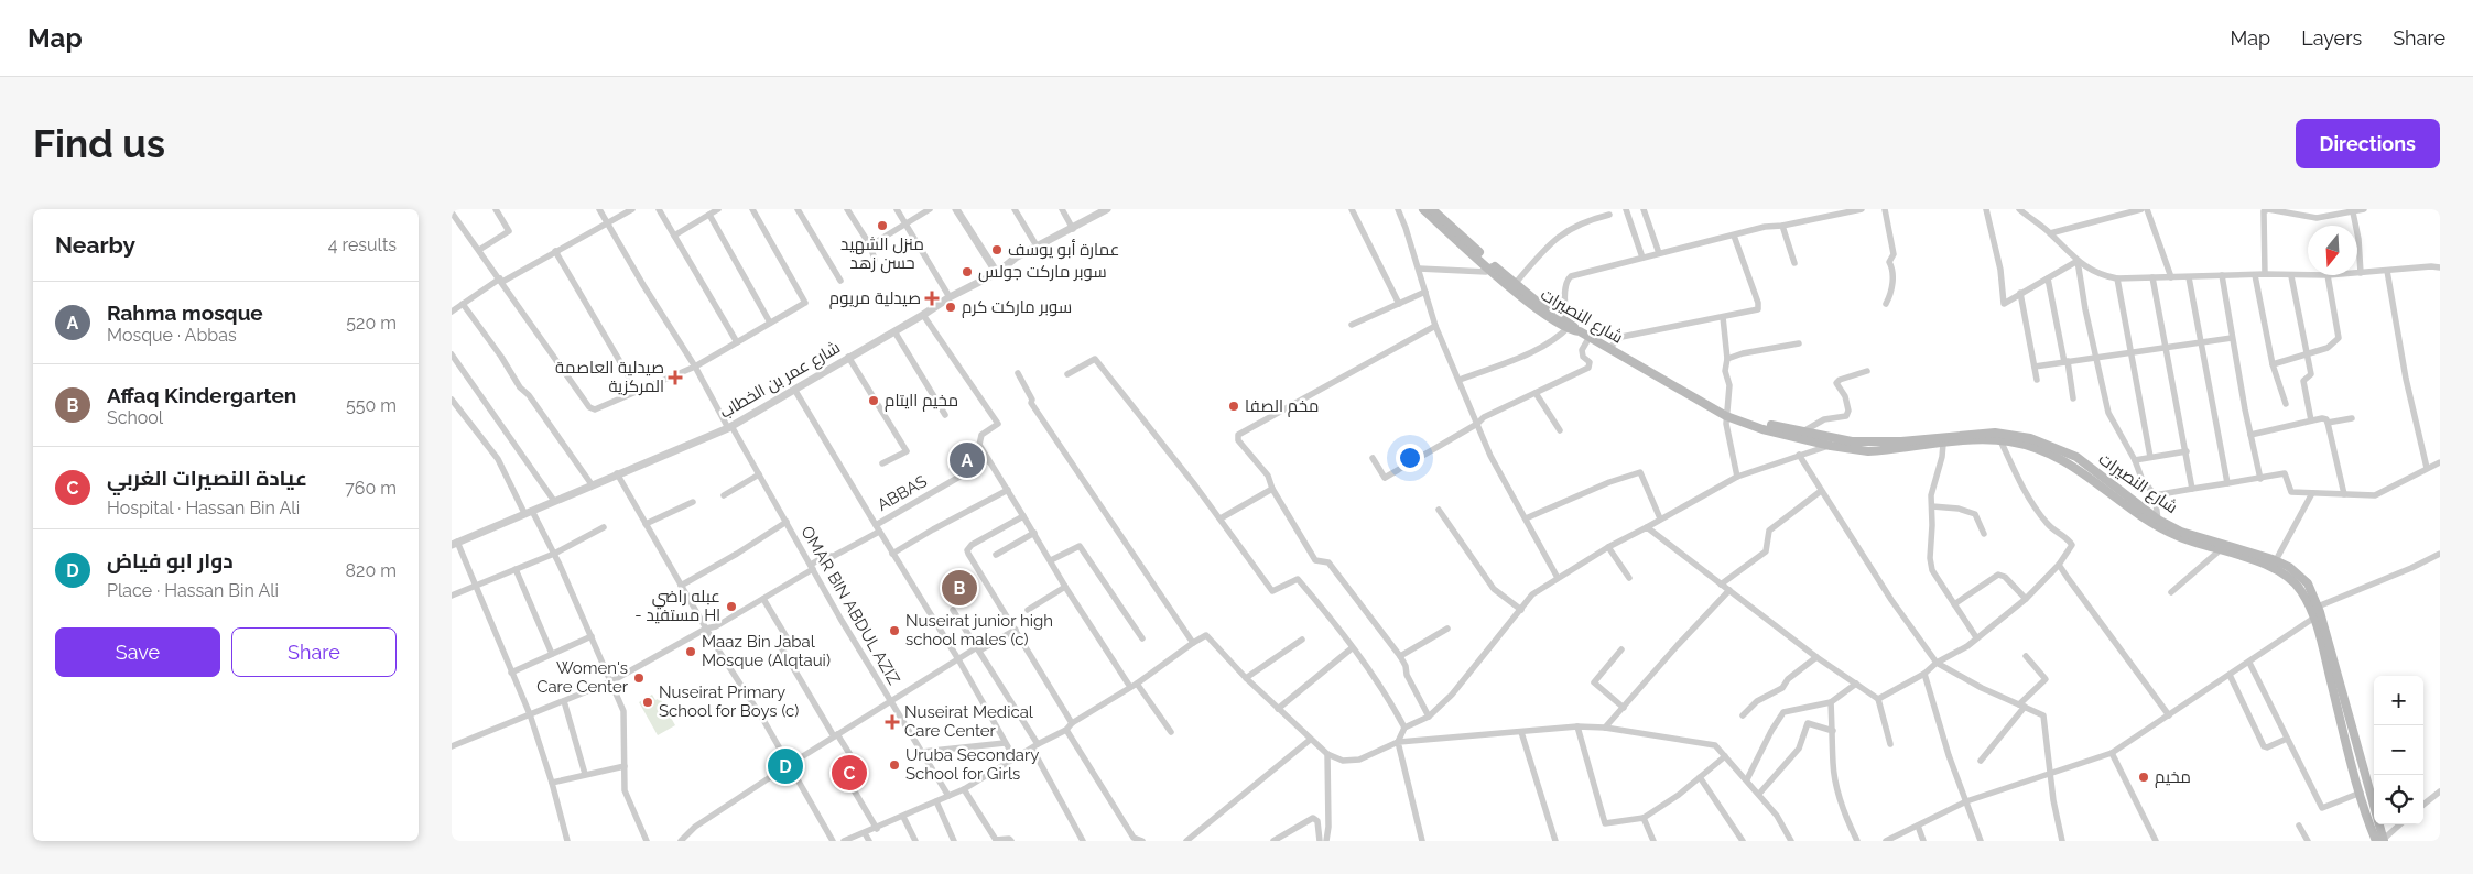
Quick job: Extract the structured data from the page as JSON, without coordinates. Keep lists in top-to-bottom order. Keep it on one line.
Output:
{"streets":{"main road":["شارع النصيرات"],"street":["شارع عمر بن الخطاب","ABBAS","OMAR BIN ABDUL AZIZ"]},"crossings":[["شارع عمر بن الخطاب","OMAR BIN ABDUL AZIZ"],["ABBAS","OMAR BIN ABDUL AZIZ"]],"places":{"other":["منزل الشهيد حسن زهد","عمارة أبو يوسف","سوبر ماركت جولس","سوبر ماركت كرم","مخيم اايتام","مخم الصفا","عبله راضي - مستفيد HI","Nuseirat junior high school males (c)","Maaz Bin Jabal Mosque (Alqtaui)","Women's Care Center","Nuseirat Primary School for Boys (c)","Uruba Secondary School for Girls","مخيم"],"health":["صيدلية مريوم","صيدلية العاصمة المركزية","Nuseirat Medical Care Center"]},"north":"bottom","page":{"header":"Map","nav":["Map","Layers","Share"],"buttons":["Directions",["Save","Share"]],"title":"Find us","heading":["Nearby","4 results"],"list":[{"mark":"A","name":"Rahma mosque","note":"Mosque · Abbas","value":"520 m"},{"mark":"B","name":"Affaq Kindergarten","note":"School","value":"550 m"},{"mark":"C","name":"عيادة النصيرات الغربي","note":"Hospital · Hassan Bin Ali","value":"760 m"},{"mark":"D","name":"دوار ابو فياض","note":"Place · Hassan Bin Ali","value":"820 m"}],"pins":["A","B","D","C"],"map_buttons":["+","−"]}}
